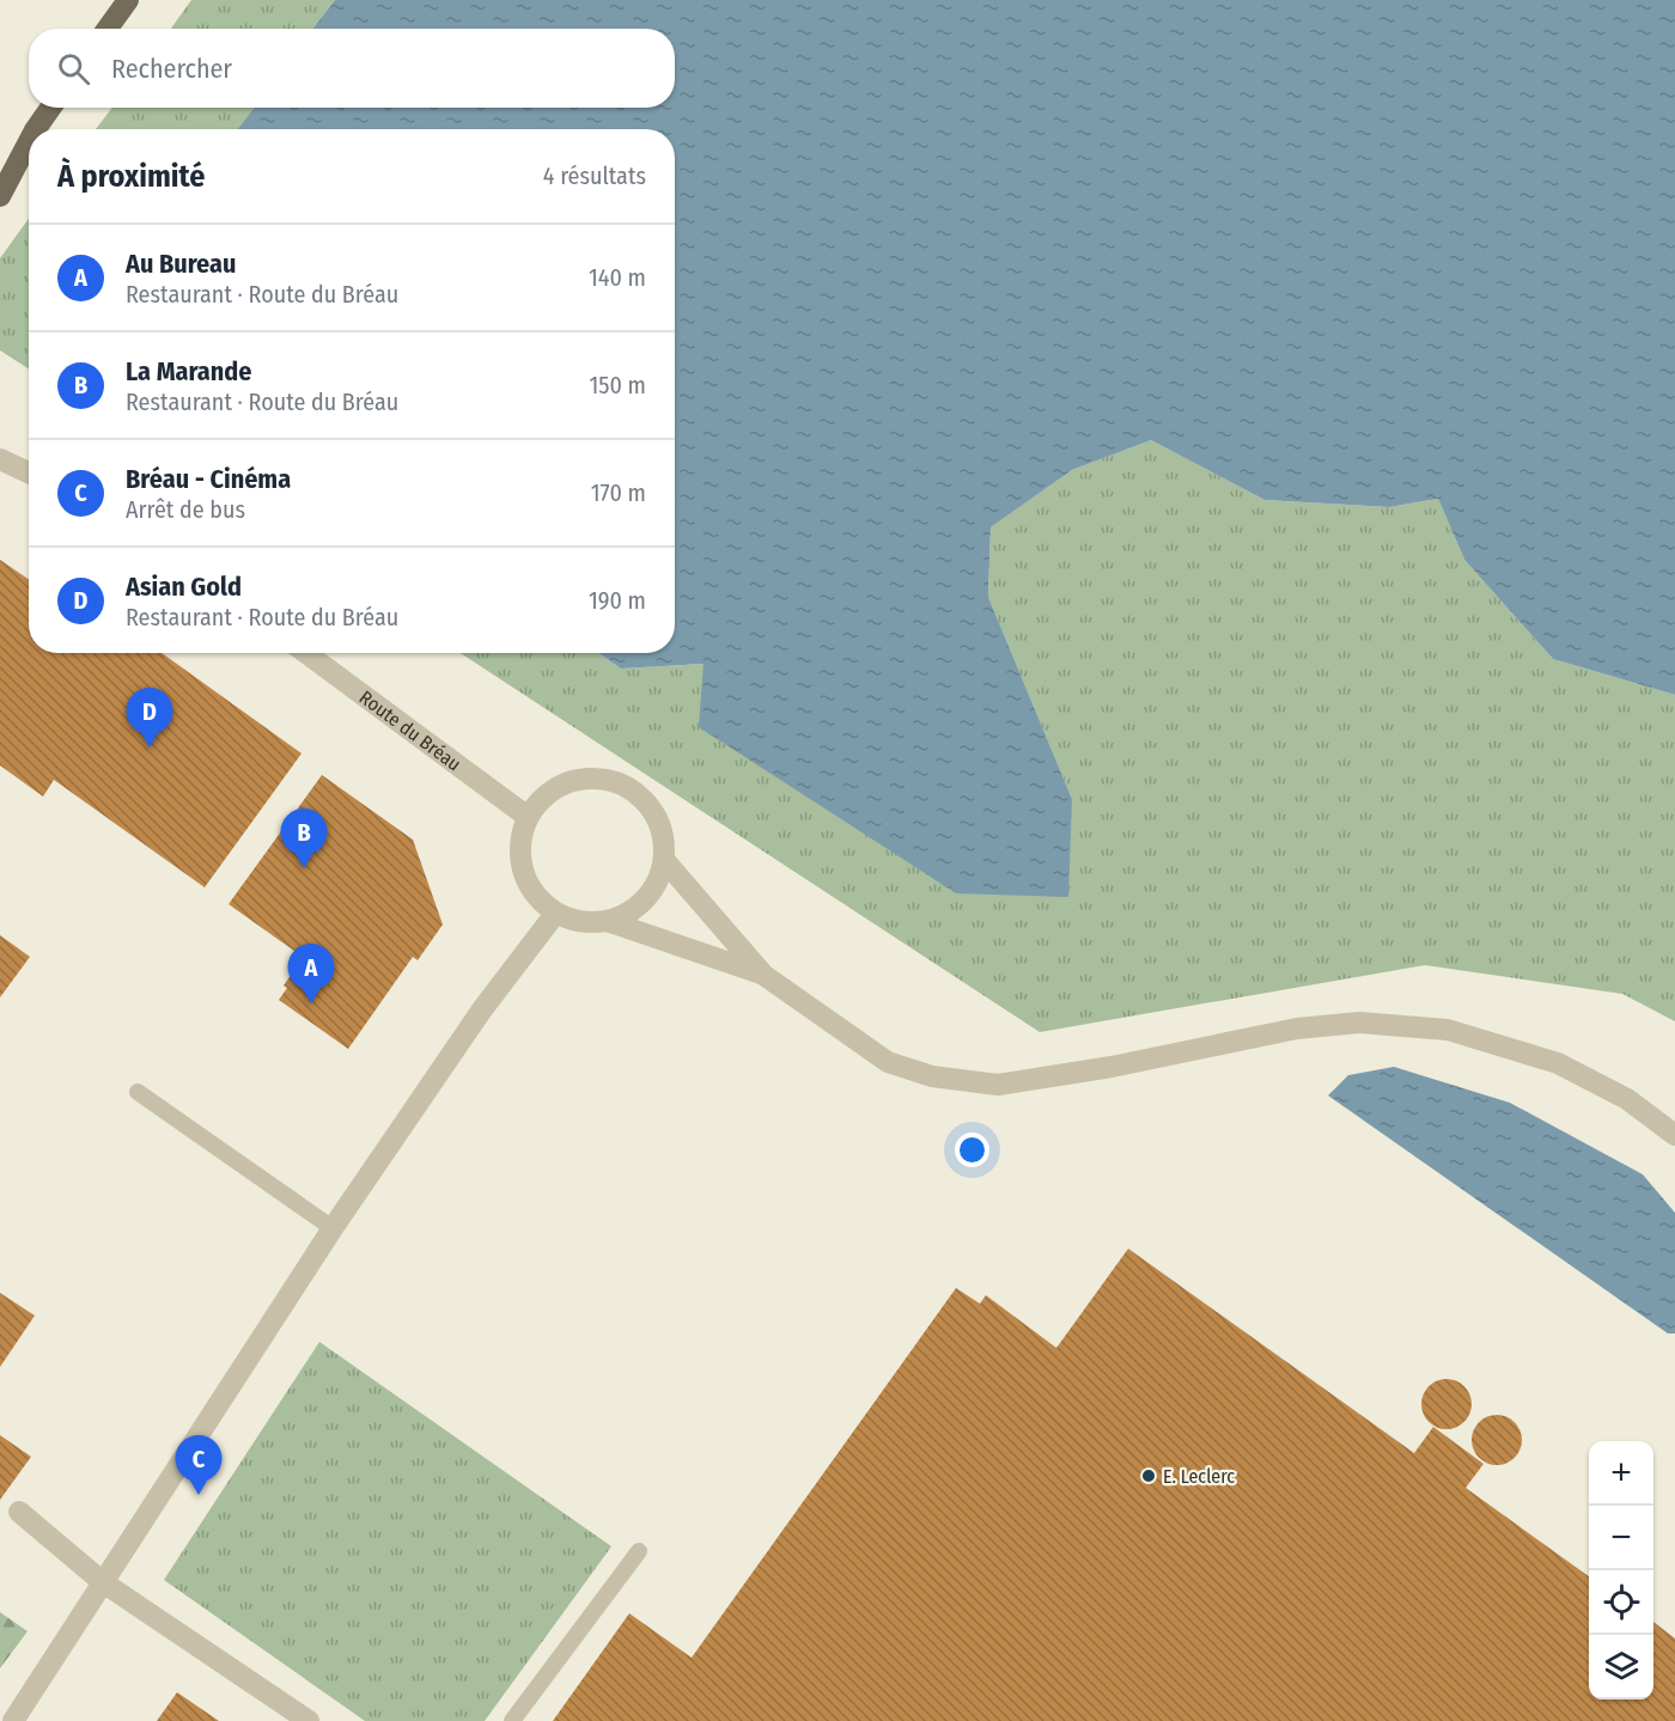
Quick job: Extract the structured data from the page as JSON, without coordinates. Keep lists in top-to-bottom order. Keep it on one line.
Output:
{"streets":{"street":["Route du Bréau"]},"places":["E. Leclerc"],"page":{"search":"Rechercher","heading":["À proximité","4 résultats"],"list":[{"mark":"A","name":"Au Bureau","note":"Restaurant · Route du Bréau","value":"140 m"},{"mark":"B","name":"La Marande","note":"Restaurant · Route du Bréau","value":"150 m"},{"mark":"C","name":"Bréau - Cinéma","note":"Arrêt de bus","value":"170 m"},{"mark":"D","name":"Asian Gold","note":"Restaurant · Route du Bréau","value":"190 m"}],"pins":["D","B","A","C"],"map_buttons":["+","−"]}}
